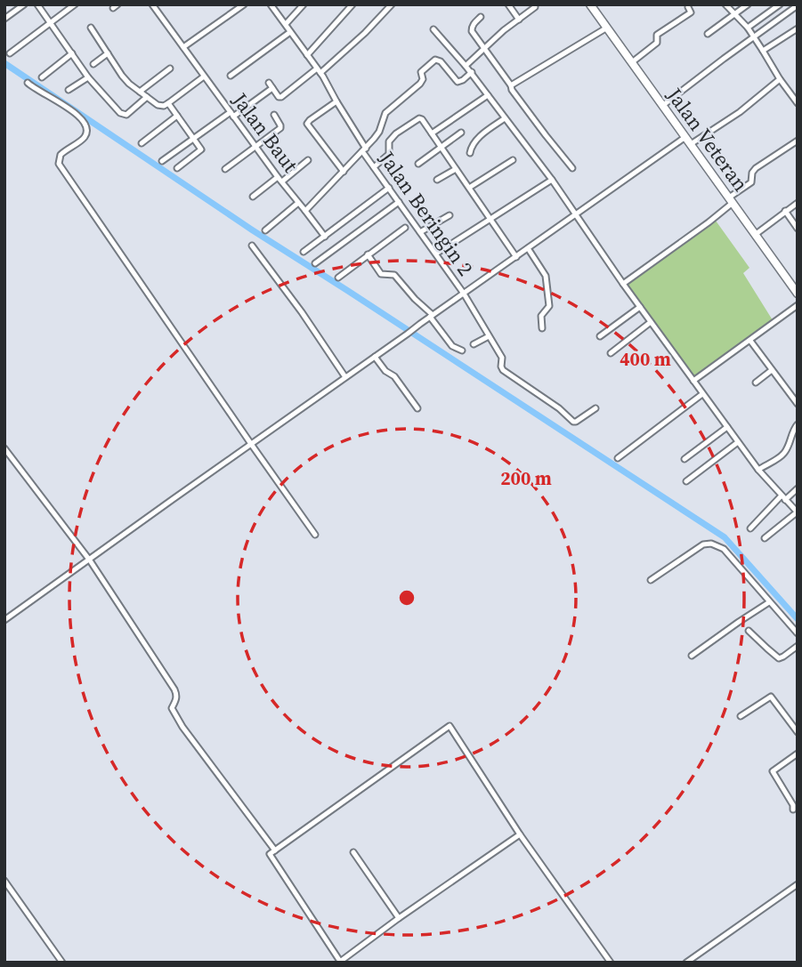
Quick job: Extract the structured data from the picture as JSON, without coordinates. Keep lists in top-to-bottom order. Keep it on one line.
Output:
{"streets":{"main road":["Jalan Veteran"],"street":["Jalan Baut","Jalan Beringin 2"]},"rings":["400 m","200 m"]}
